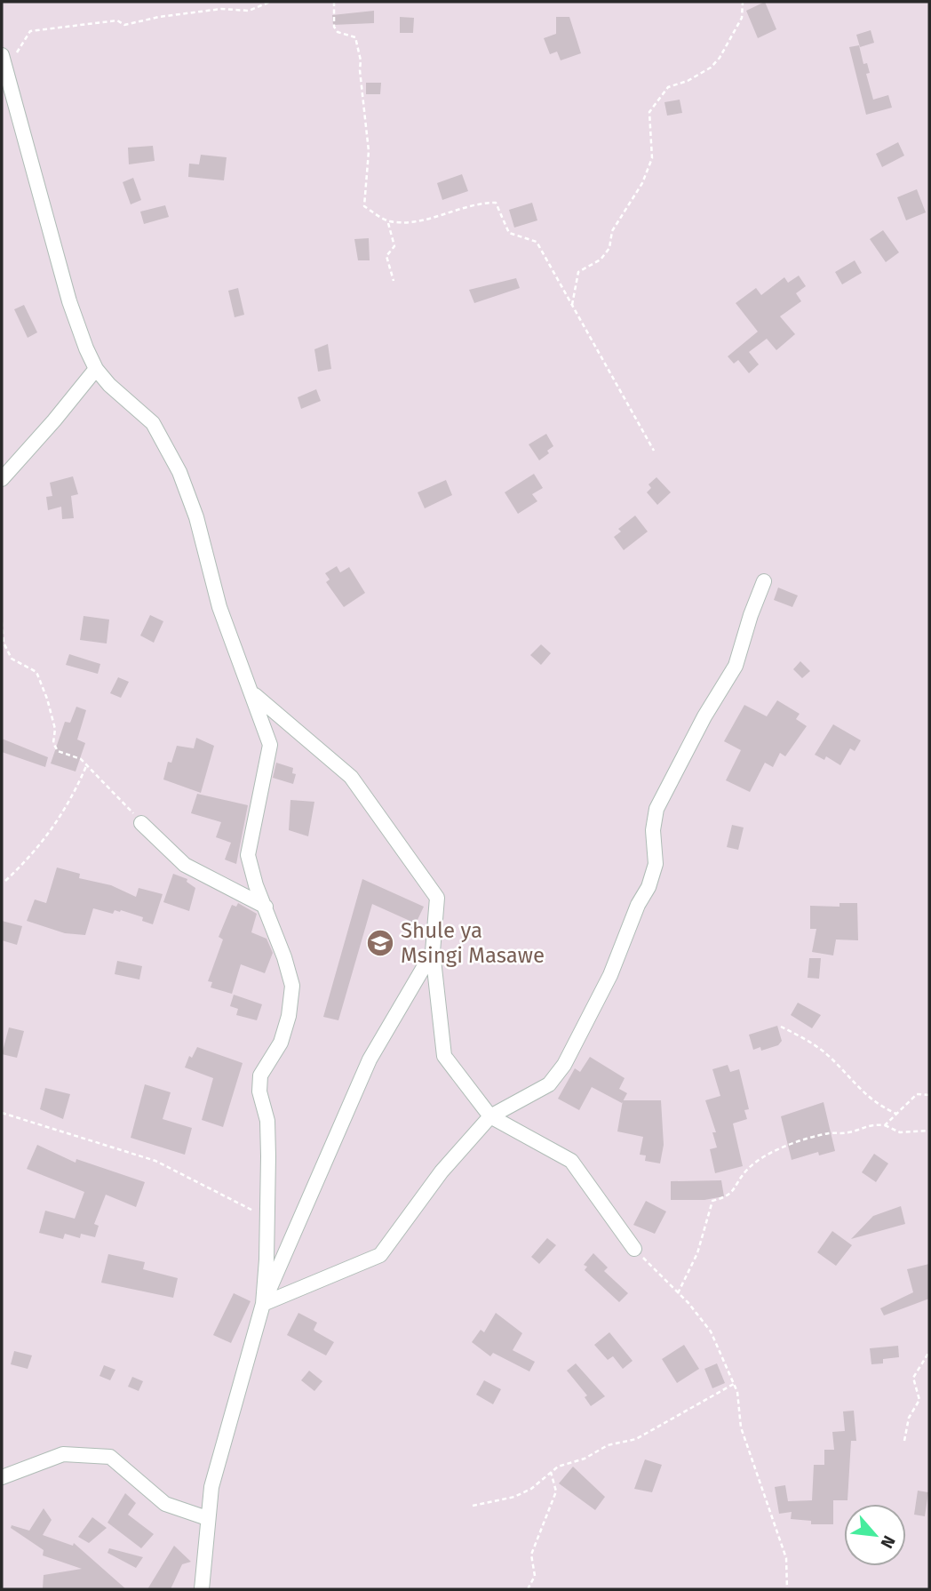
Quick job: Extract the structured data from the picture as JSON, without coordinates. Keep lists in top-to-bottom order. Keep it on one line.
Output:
{"places":{"school or university":["Shule ya Msingi Masawe"]},"north":"bottom right"}
